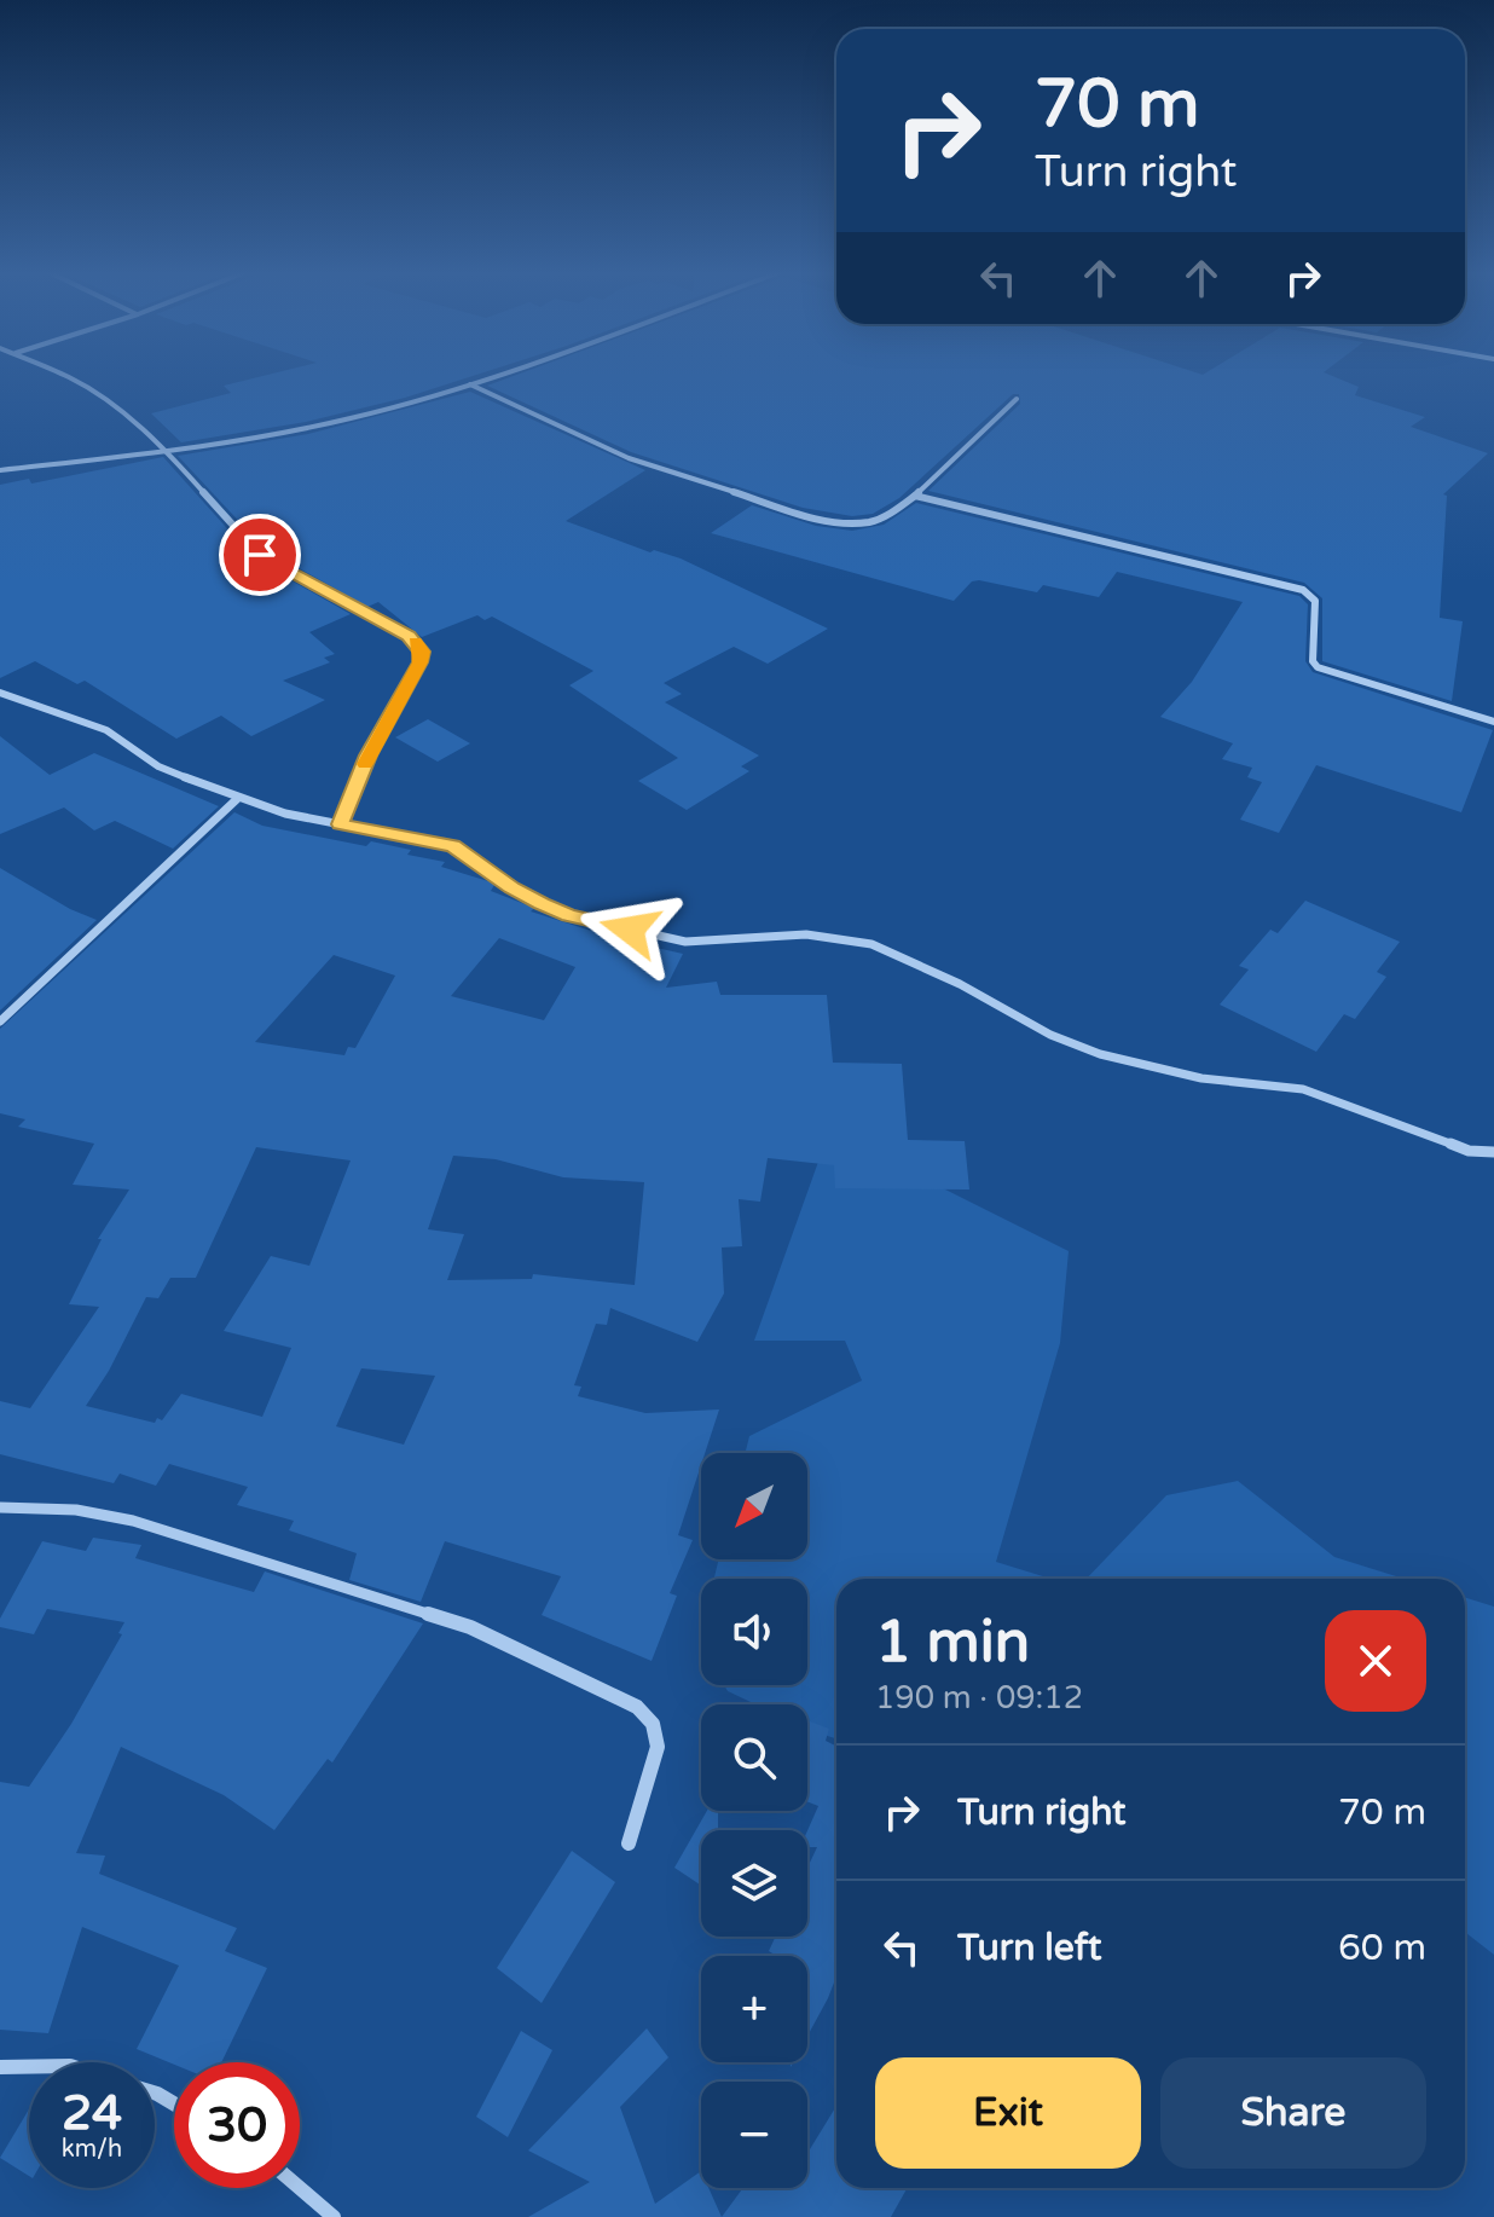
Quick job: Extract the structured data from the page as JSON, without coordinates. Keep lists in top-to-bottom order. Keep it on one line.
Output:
{"north":"bottom left","page":{"turn":["70 m","Turn right"],"map_buttons":["+","−"],"heading":["1 min","190 m · 09:12"],"list":[{"name":"Turn right","value":"70 m"},{"name":"Turn left","value":"60 m"}],"buttons":["Exit","Share"],"speed":"24 km/h","limit":"30"}}
